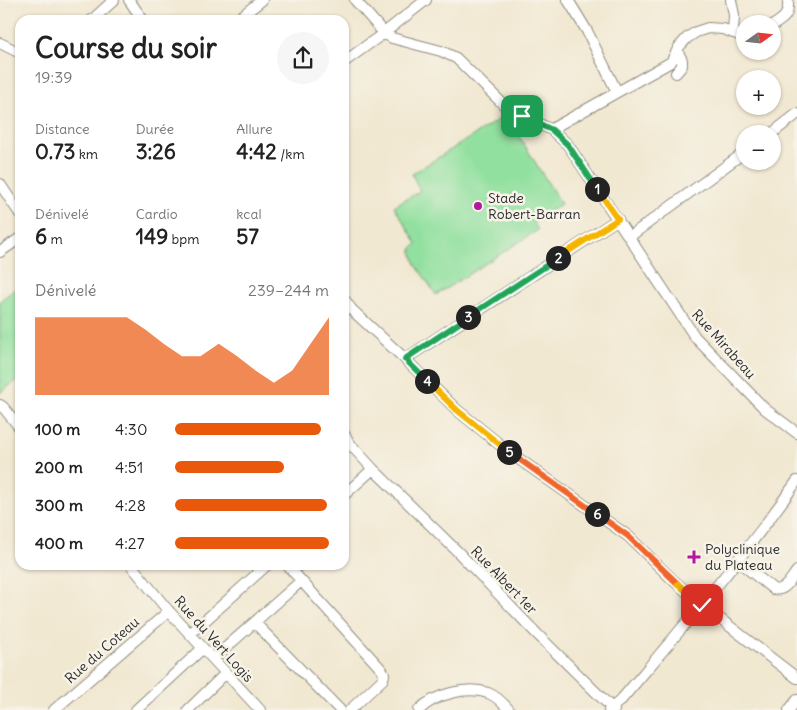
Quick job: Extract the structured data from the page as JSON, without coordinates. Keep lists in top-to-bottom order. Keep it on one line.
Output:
{"streets":{"street":["Rue Mirabeau","Rue Albert 1er","Rue du Vert Logis","Rue du Coteau"]},"crossings":[["Rue du Vert Logis","Rue du Coteau"]],"places":{"other":["Stade Robert-Barran"],"health":["Polyclinique du Plateau"]},"north":"right","page":{"map_buttons":["+","−"],"heading":["Course du soir","19:39"],"stats":[["Distance","0.73 km"],["Durée","3:26"],["Allure","4:42 /km"],["Dénivelé","6 m"],["Cardio","149 bpm"],["kcal","57"]],"pins":["1","2","3","4","5","6"],"chart":["Dénivelé","239–244 m"],"list":[{"name":"100 m","note":"4:30"},{"name":"200 m","note":"4:51"},{"name":"300 m","note":"4:28"},{"name":"400 m","note":"4:27"}]}}
